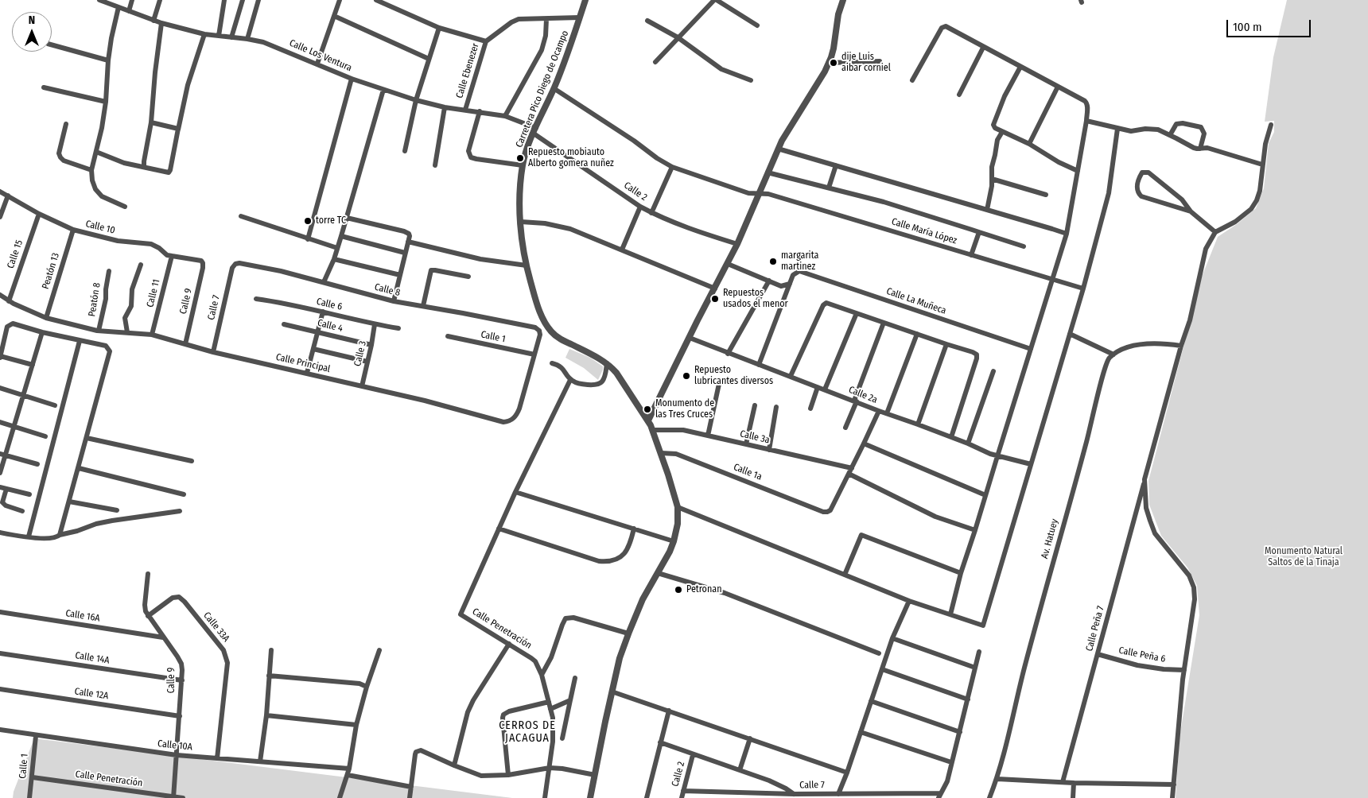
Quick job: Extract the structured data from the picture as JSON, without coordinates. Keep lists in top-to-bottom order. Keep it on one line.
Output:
{"streets":{"street":["Calle Los Ventura","Calle Ebenezer","Carretera Pico Diego de Ocampo","Calle 2","Calle 10","Calle María López","Calle 15","Peatón 13","Calle 8","Calle 11","Peatón 8","Calle 9","Calle La Muñeca","Calle 6","Calle 7","Calle 4","Calle 1","Calle 3","Calle Principal","Calle 2a","Calle 3a","Calle 1a","Av. Hatuey","Calle 16A","Calle 33A","Calle Penetración","Calle Peña 7","Calle Peña 6","Calle 14A","Calle 12A","Calle 10A"]},"crossings":[["Calle Los Ventura","Calle Ebenezer"],["Calle Los Ventura","Carretera Pico Diego de Ocampo"],["Calle Los Ventura","Calle 2"],["Calle Ebenezer","Carretera Pico Diego de Ocampo"],["Carretera Pico Diego de Ocampo","Calle 2"],["Carretera Pico Diego de Ocampo","Calle María López"],["Carretera Pico Diego de Ocampo","Calle 3a"],["Carretera Pico Diego de Ocampo","Calle 1a"],["Calle 2","Calle 7"],["Calle 10","Calle 15"],["Calle 10","Peatón 13"],["Calle 10","Calle 11"],["Calle 10","Calle 9"],["Calle 15","Calle Principal"],["Peatón 13","Calle Principal"],["Calle 8","Calle 7"],["Calle 8","Calle Principal"],["Calle 11","Calle Principal"],["Peatón 8","Calle Principal"],["Calle 9","Calle Principal"],["Calle 9","Calle 16A"],["Calle 9","Calle 33A"],["Calle 9","Calle Penetración"],["Calle 9","Calle 14A"],["Calle 9","Calle 12A"],["Calle 9","Calle 10A"],["Calle 6","Calle 3"],["Calle 7","Calle Principal"],["Calle 4","Calle 3"],["Calle 1","Calle Principal"],["Calle 1","Calle Penetración"],["Calle 1","Calle 10A"],["Calle 3","Calle Principal"],["Calle 33A","Calle 10A"],["Calle Peña 7","Calle Peña 6"]],"districts":["CERROS DE JACAGUA"],"parks":["Monumento Natural Saltos de la Tinaja"],"places":["dije Luis aibar corniel","Repuesto mobiauto Alberto gomera nuñez","torre TC","margarita martinez","Repuestos usados el menor","Repuesto lubricantes diversos","Monumento de las Tres Cruces","Petronan"],"scale_bar":"100 m","north":"top"}
